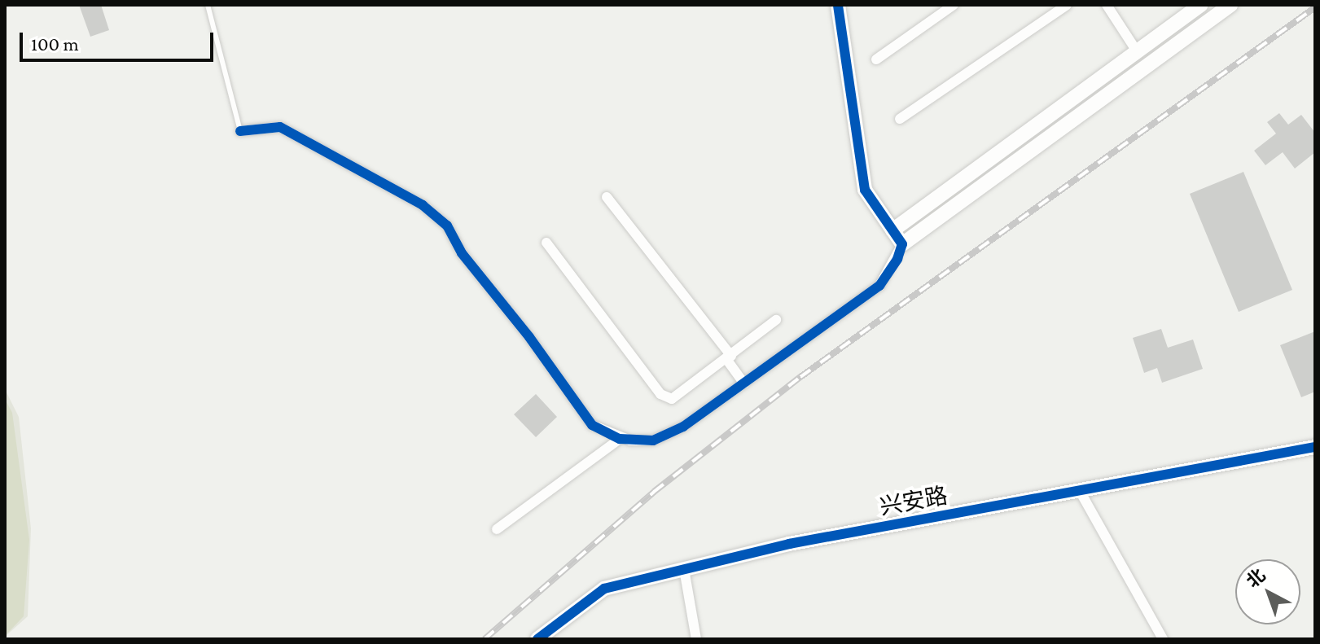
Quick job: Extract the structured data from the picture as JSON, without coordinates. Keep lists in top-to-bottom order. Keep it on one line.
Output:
{"streets":{"street":["兴安路"]},"scale_bar":"100 m","north":"top left"}
